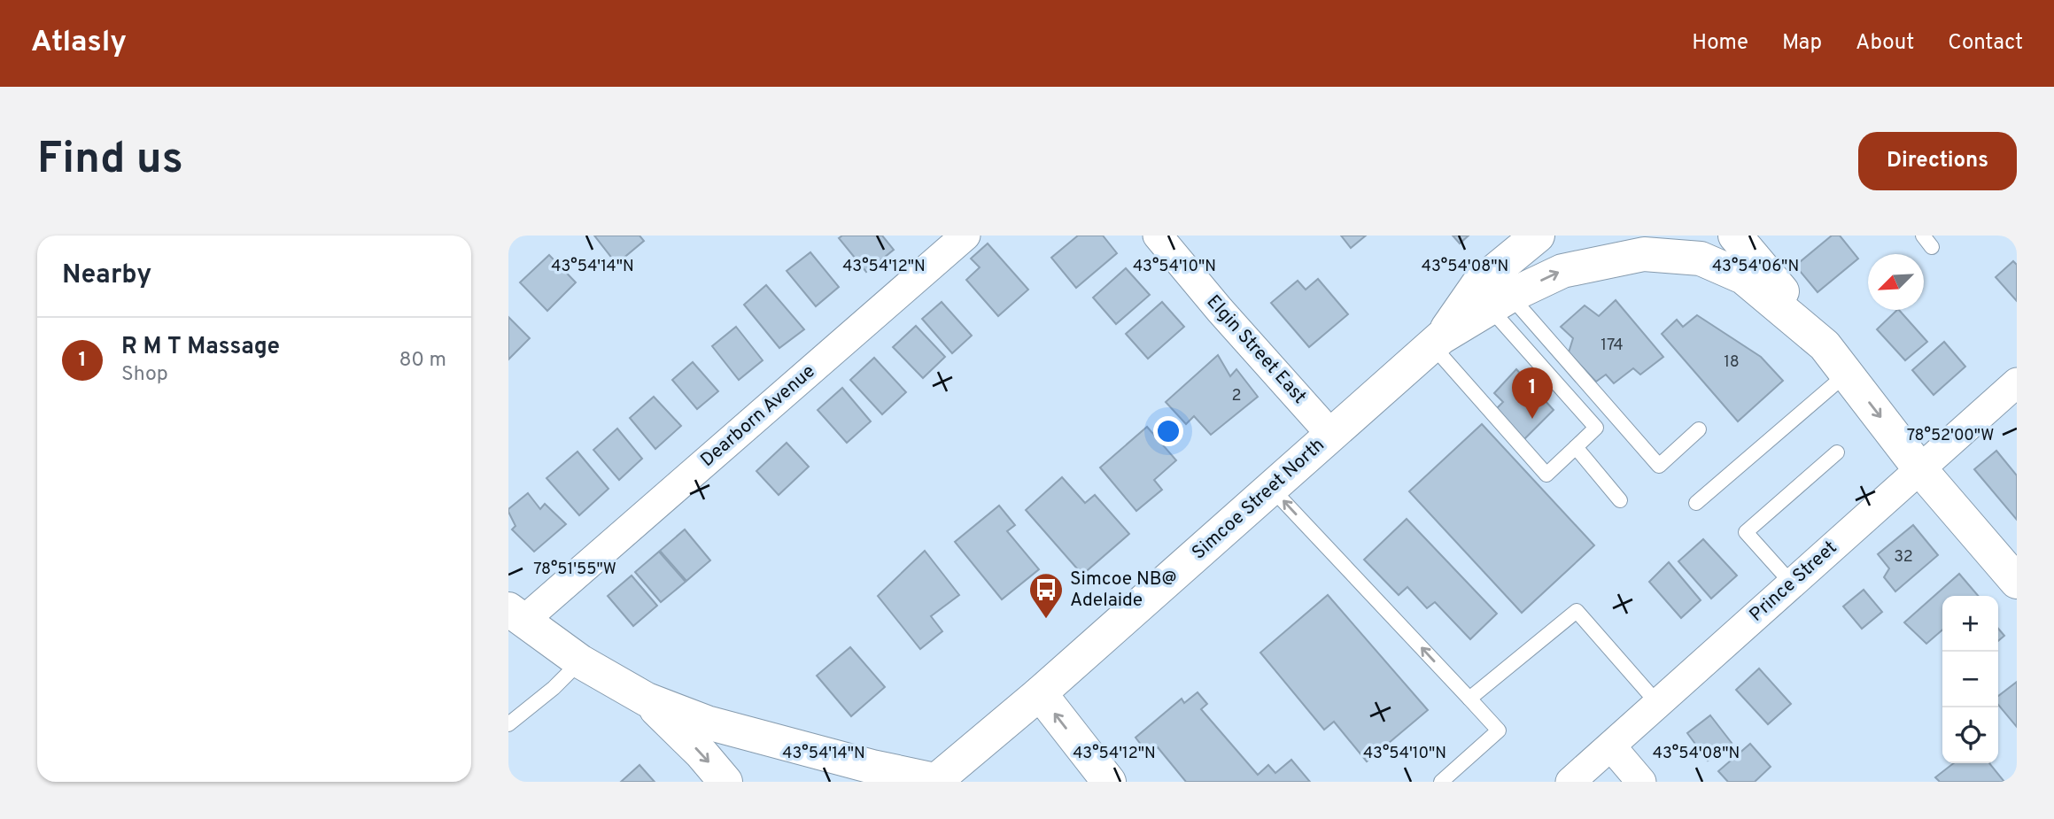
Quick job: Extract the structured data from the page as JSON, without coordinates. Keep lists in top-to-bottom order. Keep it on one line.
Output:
{"streets":{"main road":["Simcoe Street North"],"street":["Elgin Street East","Dearborn Avenue","Prince Street"]},"crossings":[["Elgin Street East","Simcoe Street North"]],"places":{"bus stop":["Simcoe NB@ Adelaide"]},"house_numbers":["174","18","2","32"],"north":"bottom left","page":{"header":"Atlasly","nav":["Home","Map","About","Contact"],"buttons":"Directions","title":"Find us","heading":"Nearby","list":[{"mark":"1","name":"R M T Massage","note":"Shop","value":"80 m"}],"pins":"1","map_buttons":["+","−"]},"coordinates":["43°54'14\"N","43°54'10\"N","43°54'08\"N","43°54'12\"N","43°54'06\"N","78°52'00\"W","78°51'55\"W"]}
